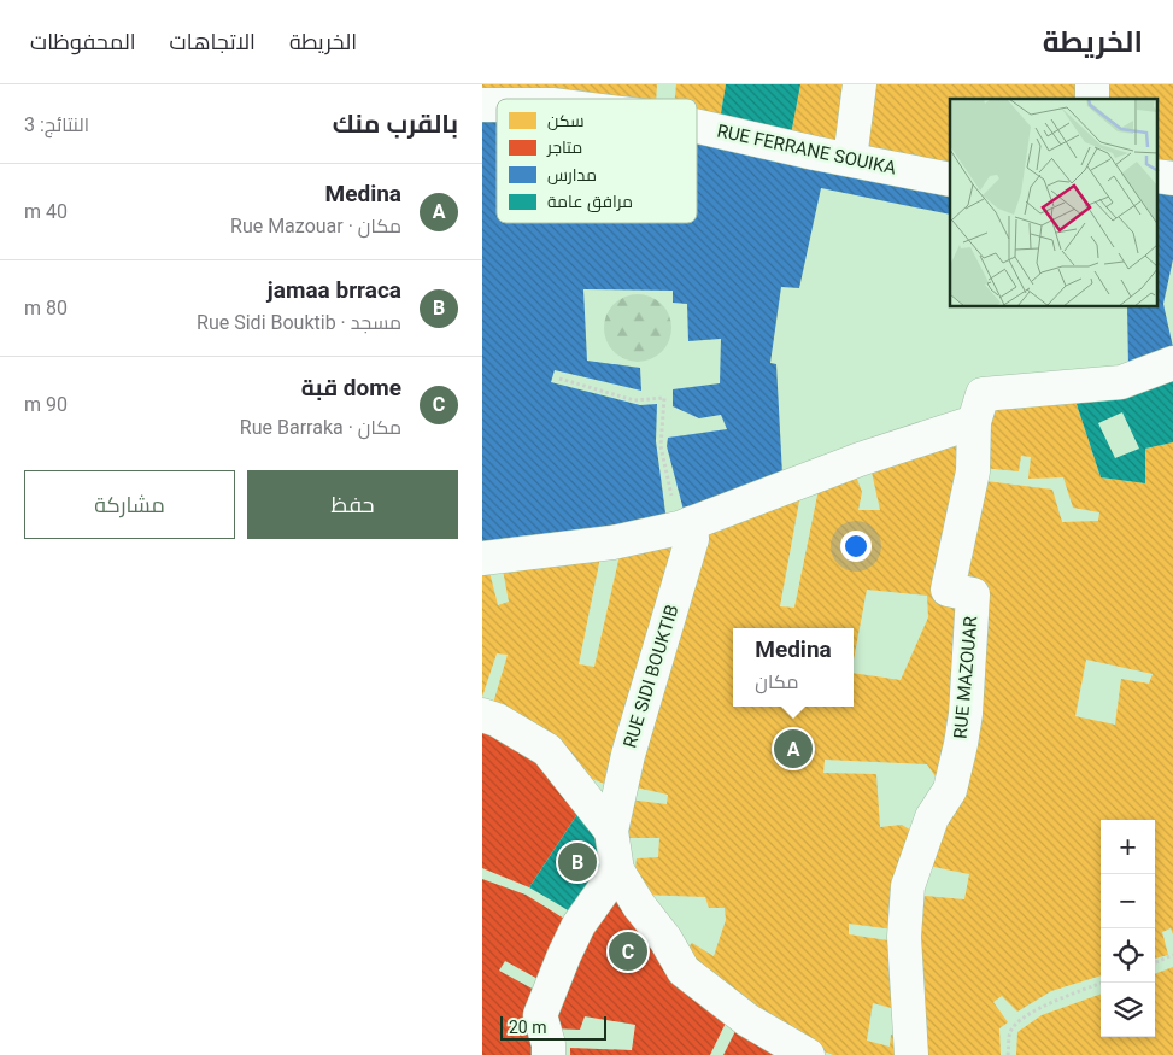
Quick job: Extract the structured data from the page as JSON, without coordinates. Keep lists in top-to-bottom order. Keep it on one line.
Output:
{"streets":{"street":["RUE FERRANE SOUIKA","RUE SIDI BOUKTIB","RUE MAZOUAR"]},"legend":["سكن","متاجر","مدارس","مرافق عامة"],"scale_bar":"20 m","page":{"header":"الخريطة","nav":["الخريطة","الاتجاهات","المحفوظات"],"heading":["بالقرب منك","النتائج: 3"],"list":[{"mark":"A","name":"Medina","note":"مكان · Rue Mazouar","value":"40 m"},{"mark":"B","name":"jamaa brraca","note":"مسجد · Rue Sidi Bouktib","value":"80 m"},{"mark":"C","name":"dome قبة","note":"مكان · Rue Barraka","value":"90 m"}],"buttons":["حفظ","مشاركة"],"popup":["Medina","مكان"],"pins":["A","B","C"],"map_buttons":["+","−"],"scale":"20 m"}}
